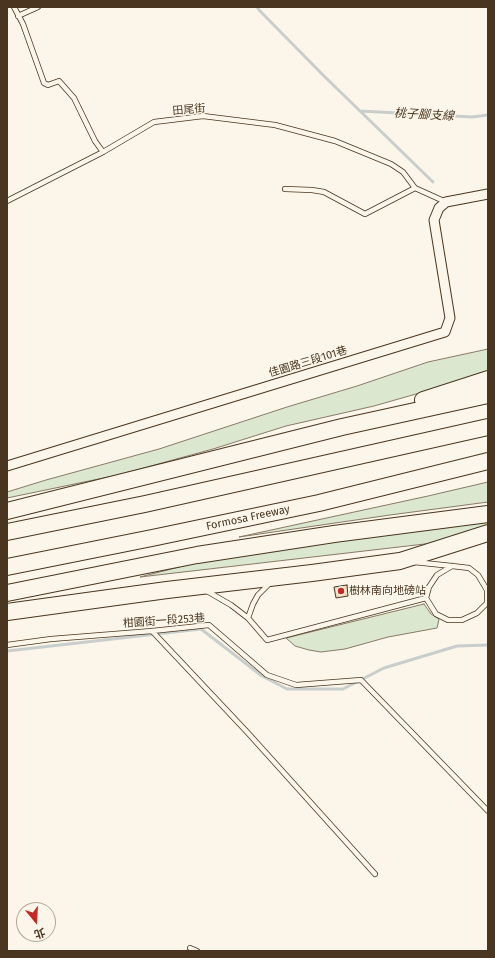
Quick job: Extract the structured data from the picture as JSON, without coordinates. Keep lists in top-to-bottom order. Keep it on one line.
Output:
{"streets":{"highway":["Formosa Freeway"],"street":["佳園路三段101巷"],"lane":["田尾街","柑園街一段253巷"]},"crossings":[["田尾街","佳園路三段101巷"]],"water":["桃子腳支線"],"places":["樹林南向地磅站"],"north":"bottom"}
